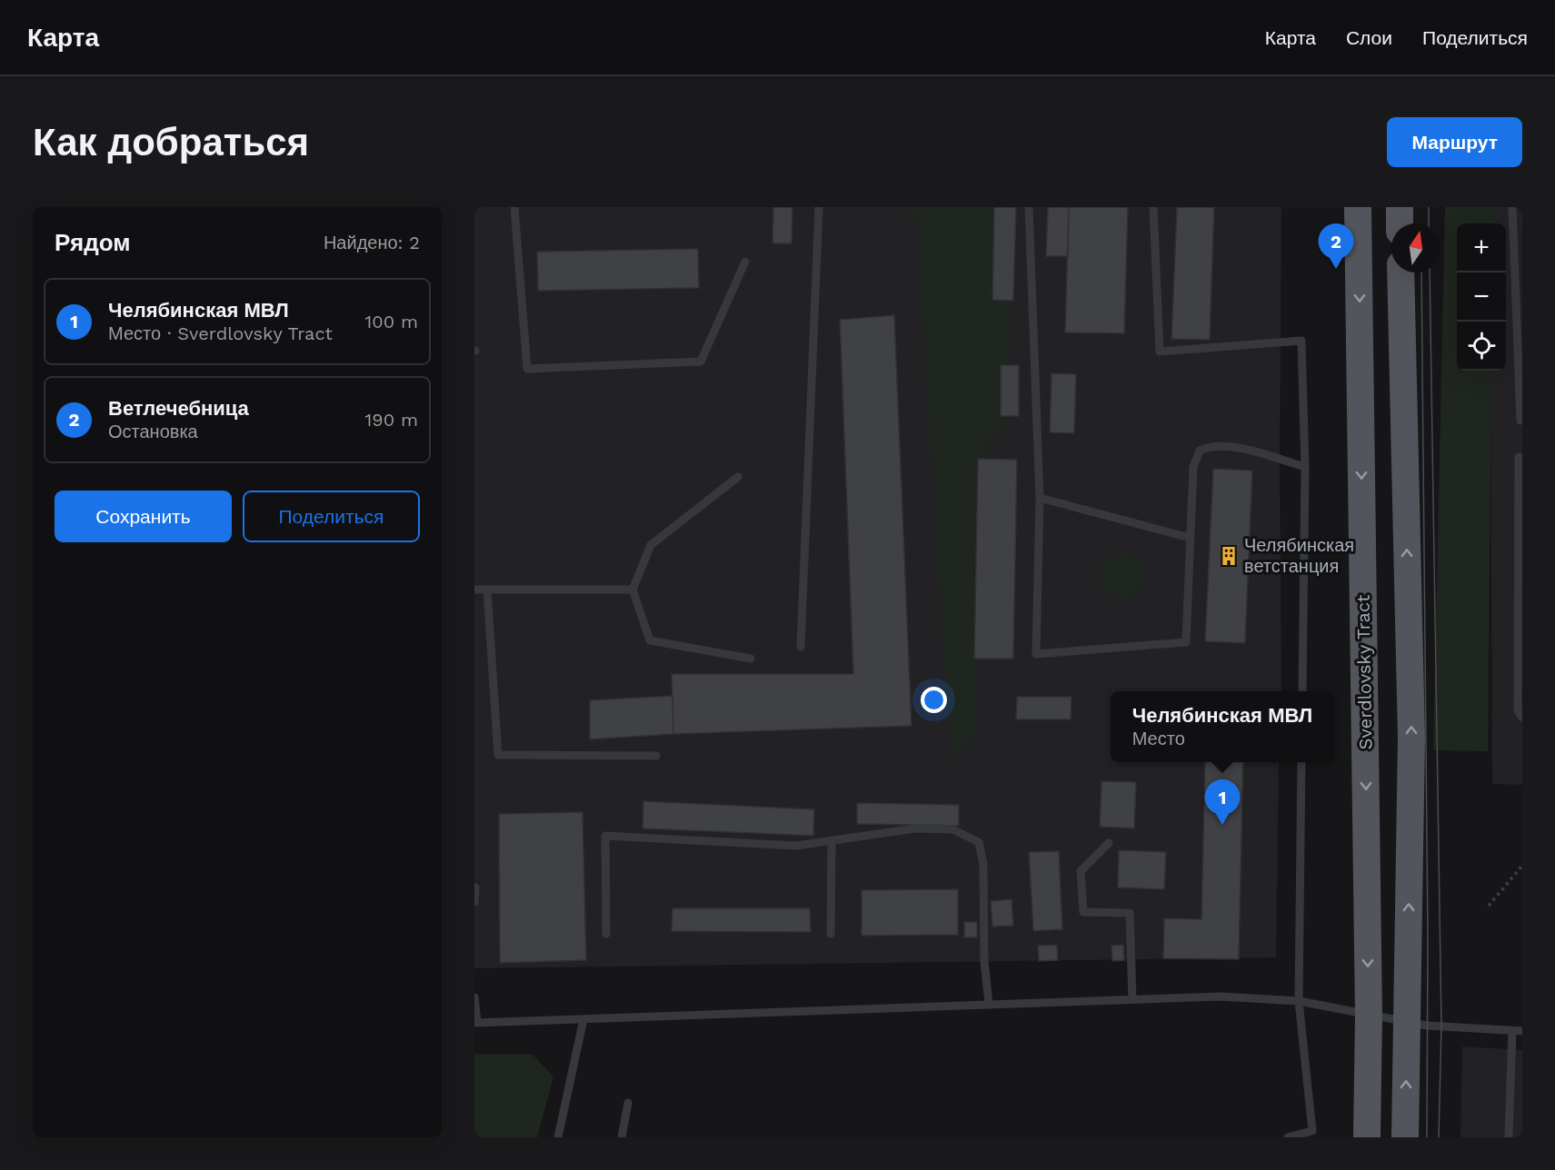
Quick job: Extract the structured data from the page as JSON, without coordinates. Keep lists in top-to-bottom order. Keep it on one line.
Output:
{"streets":{"main road":["Sverdlovsky Tract"]},"places":{"building":["Челябинская ветстанция"]},"north":"top","page":{"header":"Карта","nav":["Карта","Слои","Поделиться"],"buttons":["Маршрут",["Сохранить","Поделиться"]],"title":"Как добраться","heading":["Рядом","Найдено: 2"],"map_buttons":["+","−"],"pins":["2","1"],"list":[{"mark":"1","name":"Челябинская МВЛ","note":"Место · Sverdlovsky Tract","value":"100 m"},{"mark":"2","name":"Ветлечебница","note":"Остановка","value":"190 m"}],"popup":["Челябинская МВЛ","Место"]}}
